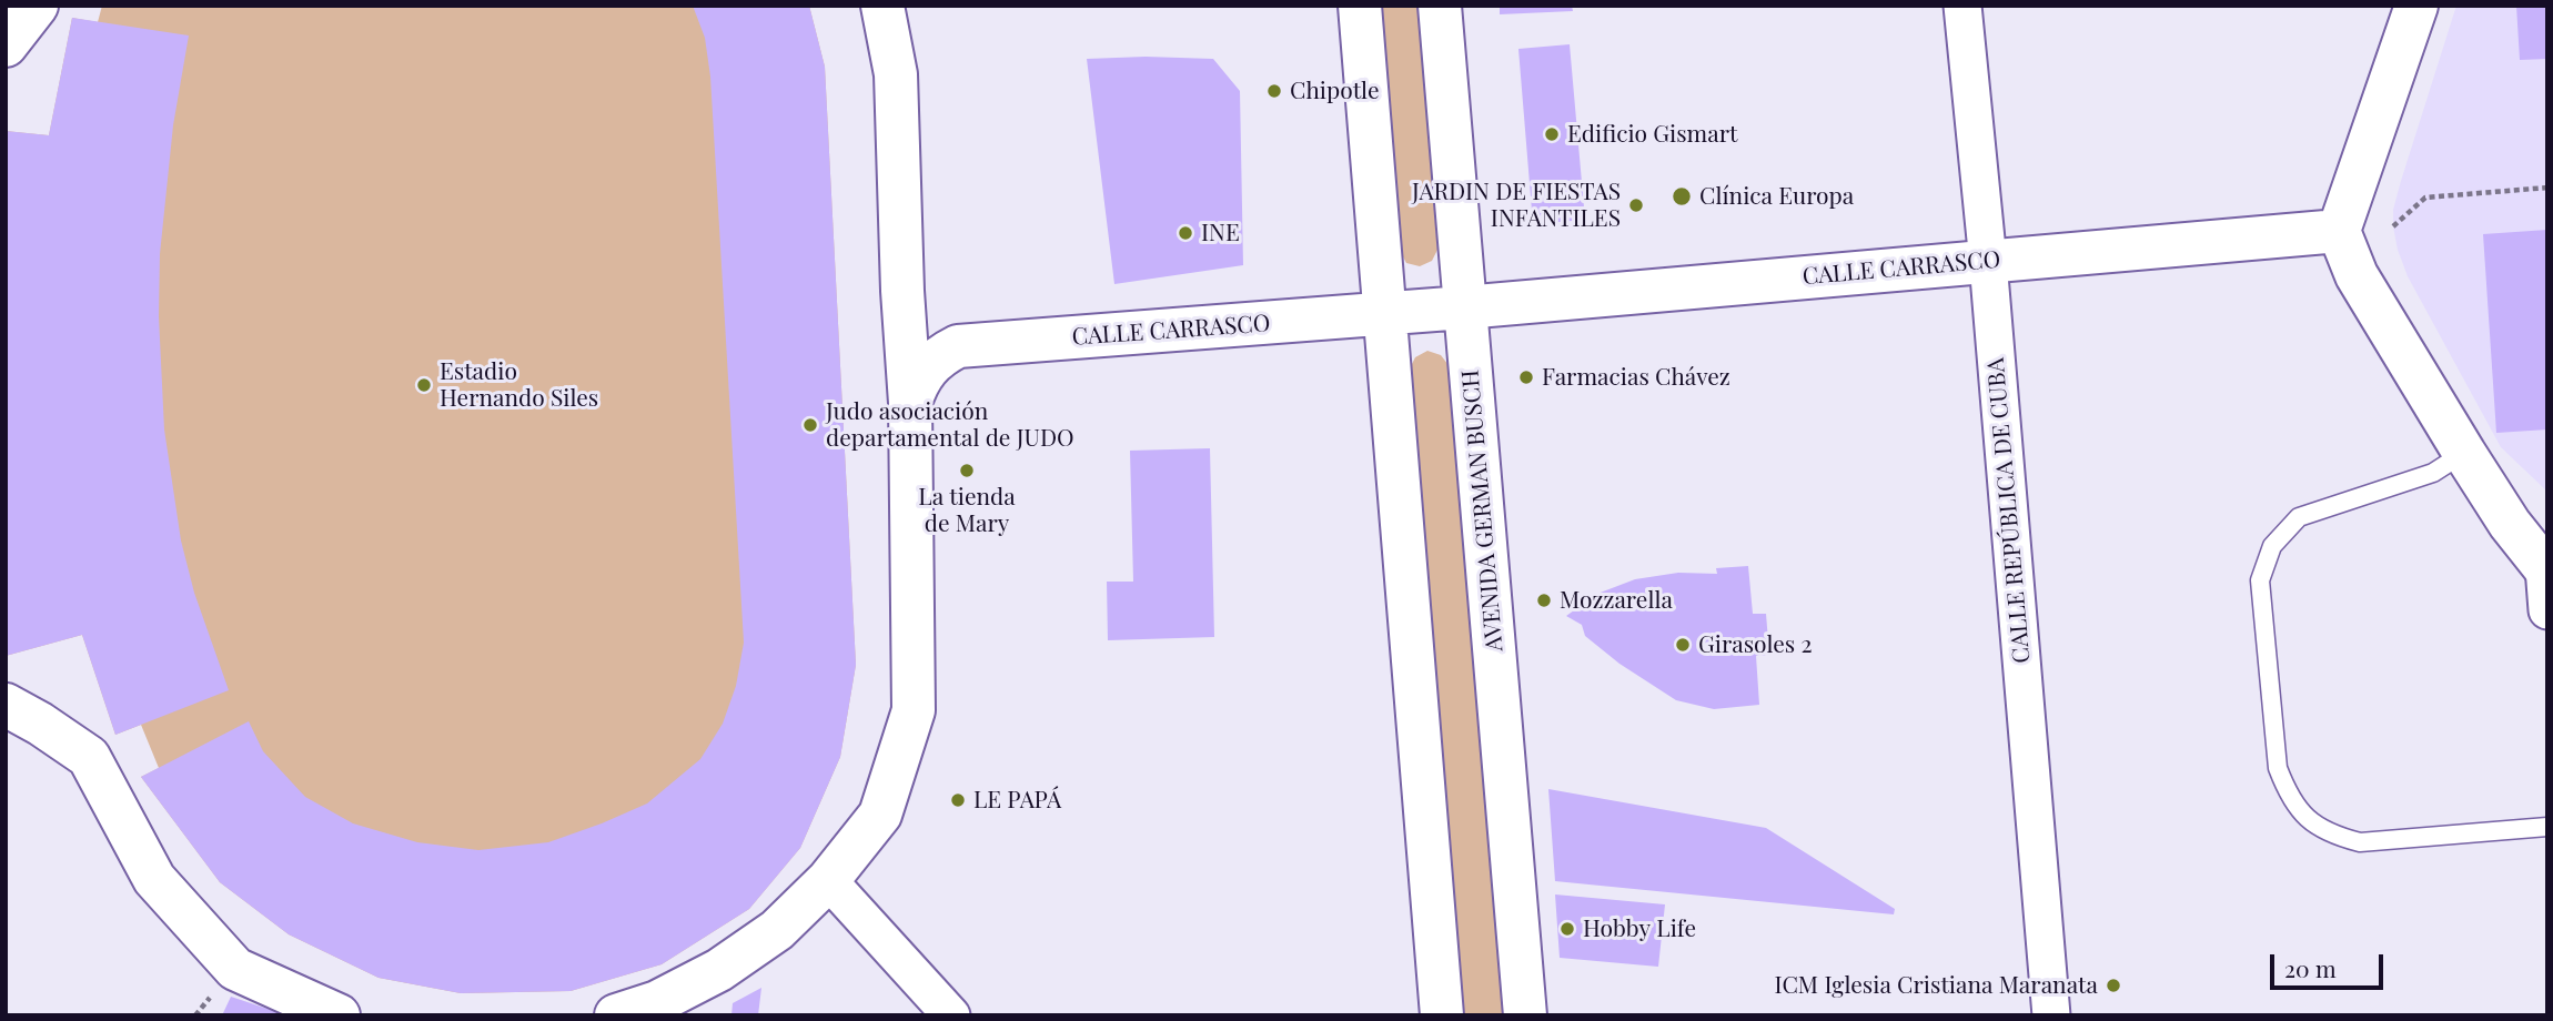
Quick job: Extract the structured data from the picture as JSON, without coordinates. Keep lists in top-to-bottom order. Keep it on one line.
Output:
{"streets":{"main road":["CALLE CARRASCO","AVENIDA GERMAN BUSCH"],"street":["CALLE REPÚBLICA DE CUBA"]},"crossings":[["CALLE CARRASCO","AVENIDA GERMAN BUSCH"],["CALLE CARRASCO","CALLE REPÚBLICA DE CUBA"]],"places":["Chipotle","Edificio Gismart","Clínica Europa","JARDIN DE FIESTAS INFANTILES","INE","Farmacias Chávez","Estadio Hernando Siles","Judo asociación departamental de JUDO","La tienda de Mary","Mozzarella","Girasoles 2","LE PAPÁ","Hobby Life","ICM Iglesia Cristiana Maranata"],"scale_bar":"20 m"}
